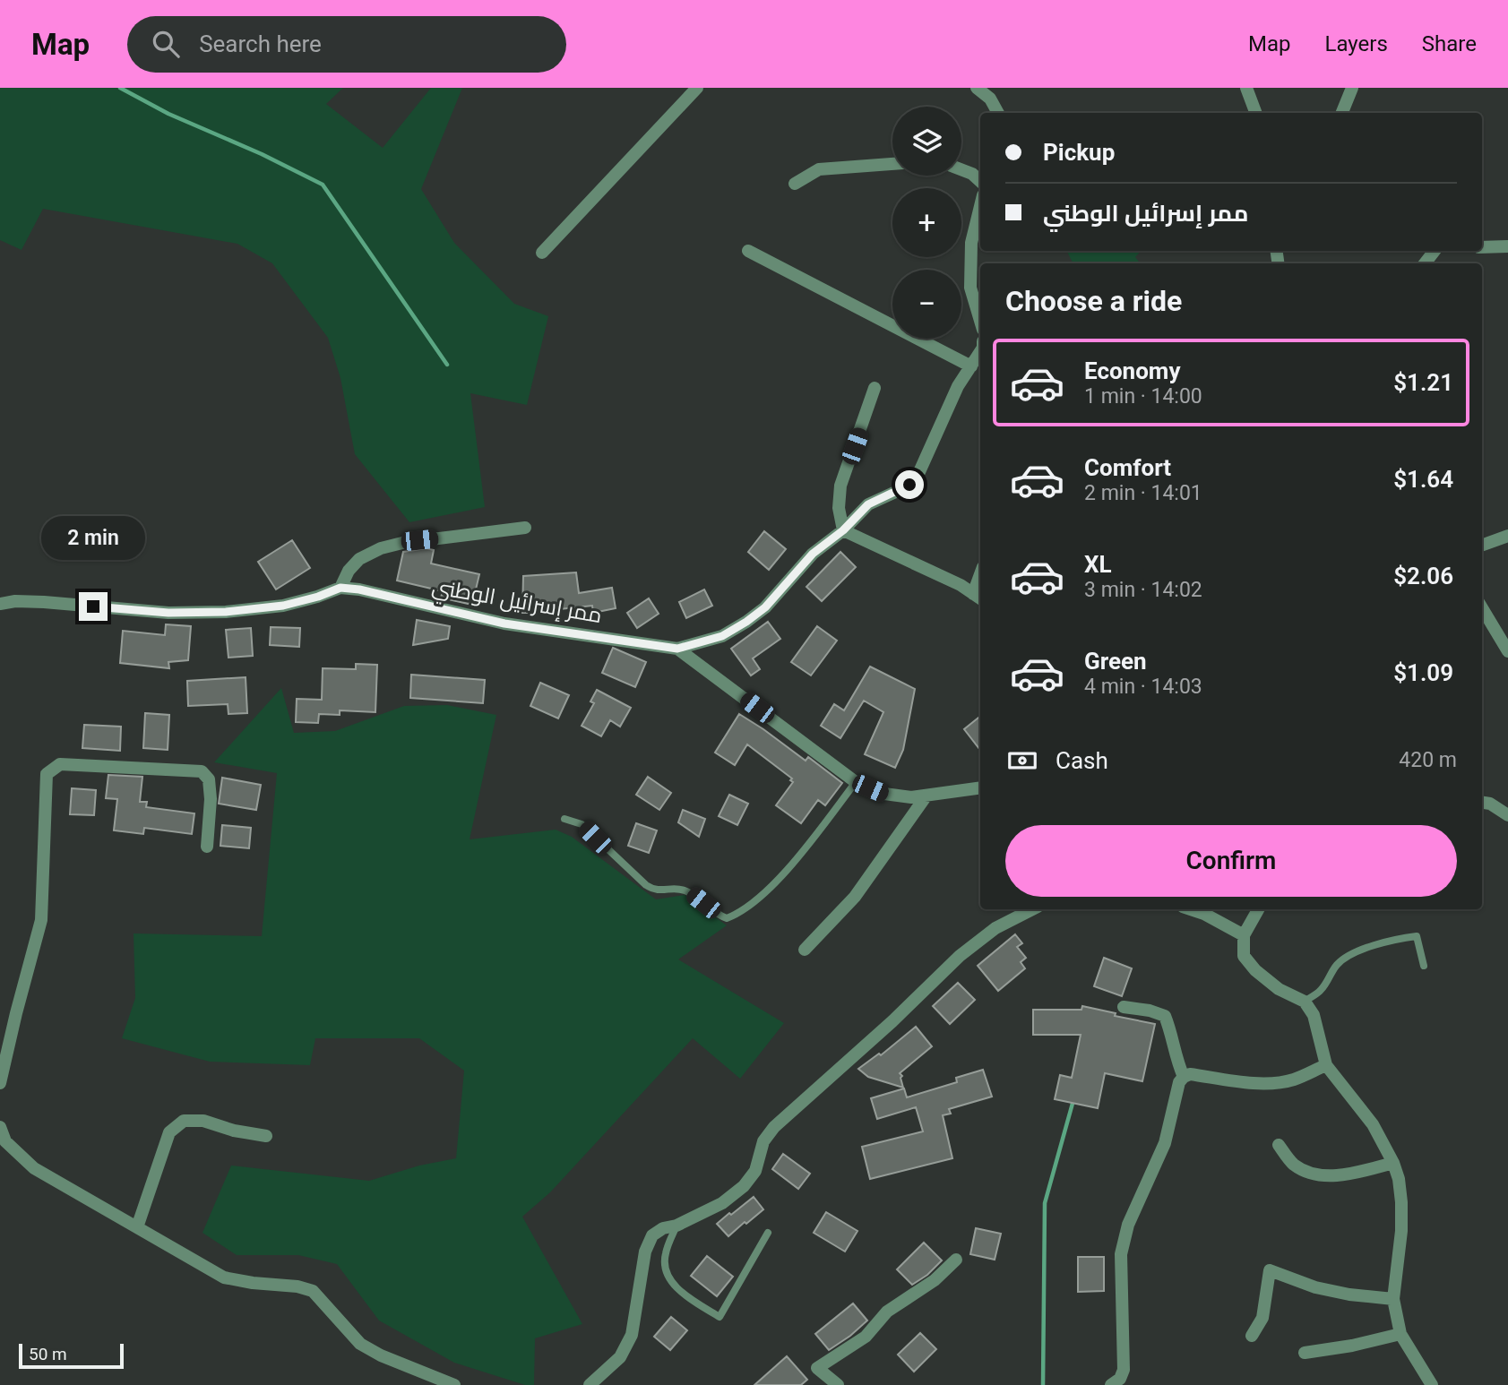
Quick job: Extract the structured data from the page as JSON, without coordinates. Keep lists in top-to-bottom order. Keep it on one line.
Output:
{"streets":{"street":["ممر إسرائيل الوطني"]},"scale_bar":"50 m","page":{"header":"Map","search":"Search here","nav":["Map","Layers","Share"],"map_buttons":["+","−"],"banner":["Pickup","ممر إسرائيل الوطني"],"heading":"Choose a ride","list":[{"name":"Economy","note":"1 min · 14:00","value":"$1.21"},{"name":"Comfort","note":"2 min · 14:01","value":"$1.64"},{"name":"XL","note":"3 min · 14:02","value":"$2.06"},{"name":"Green","note":"4 min · 14:03","value":"$1.09"}],"bubble":"2 min","pay":["Cash","420 m"],"buttons":"Confirm","scale":"50 m"}}
